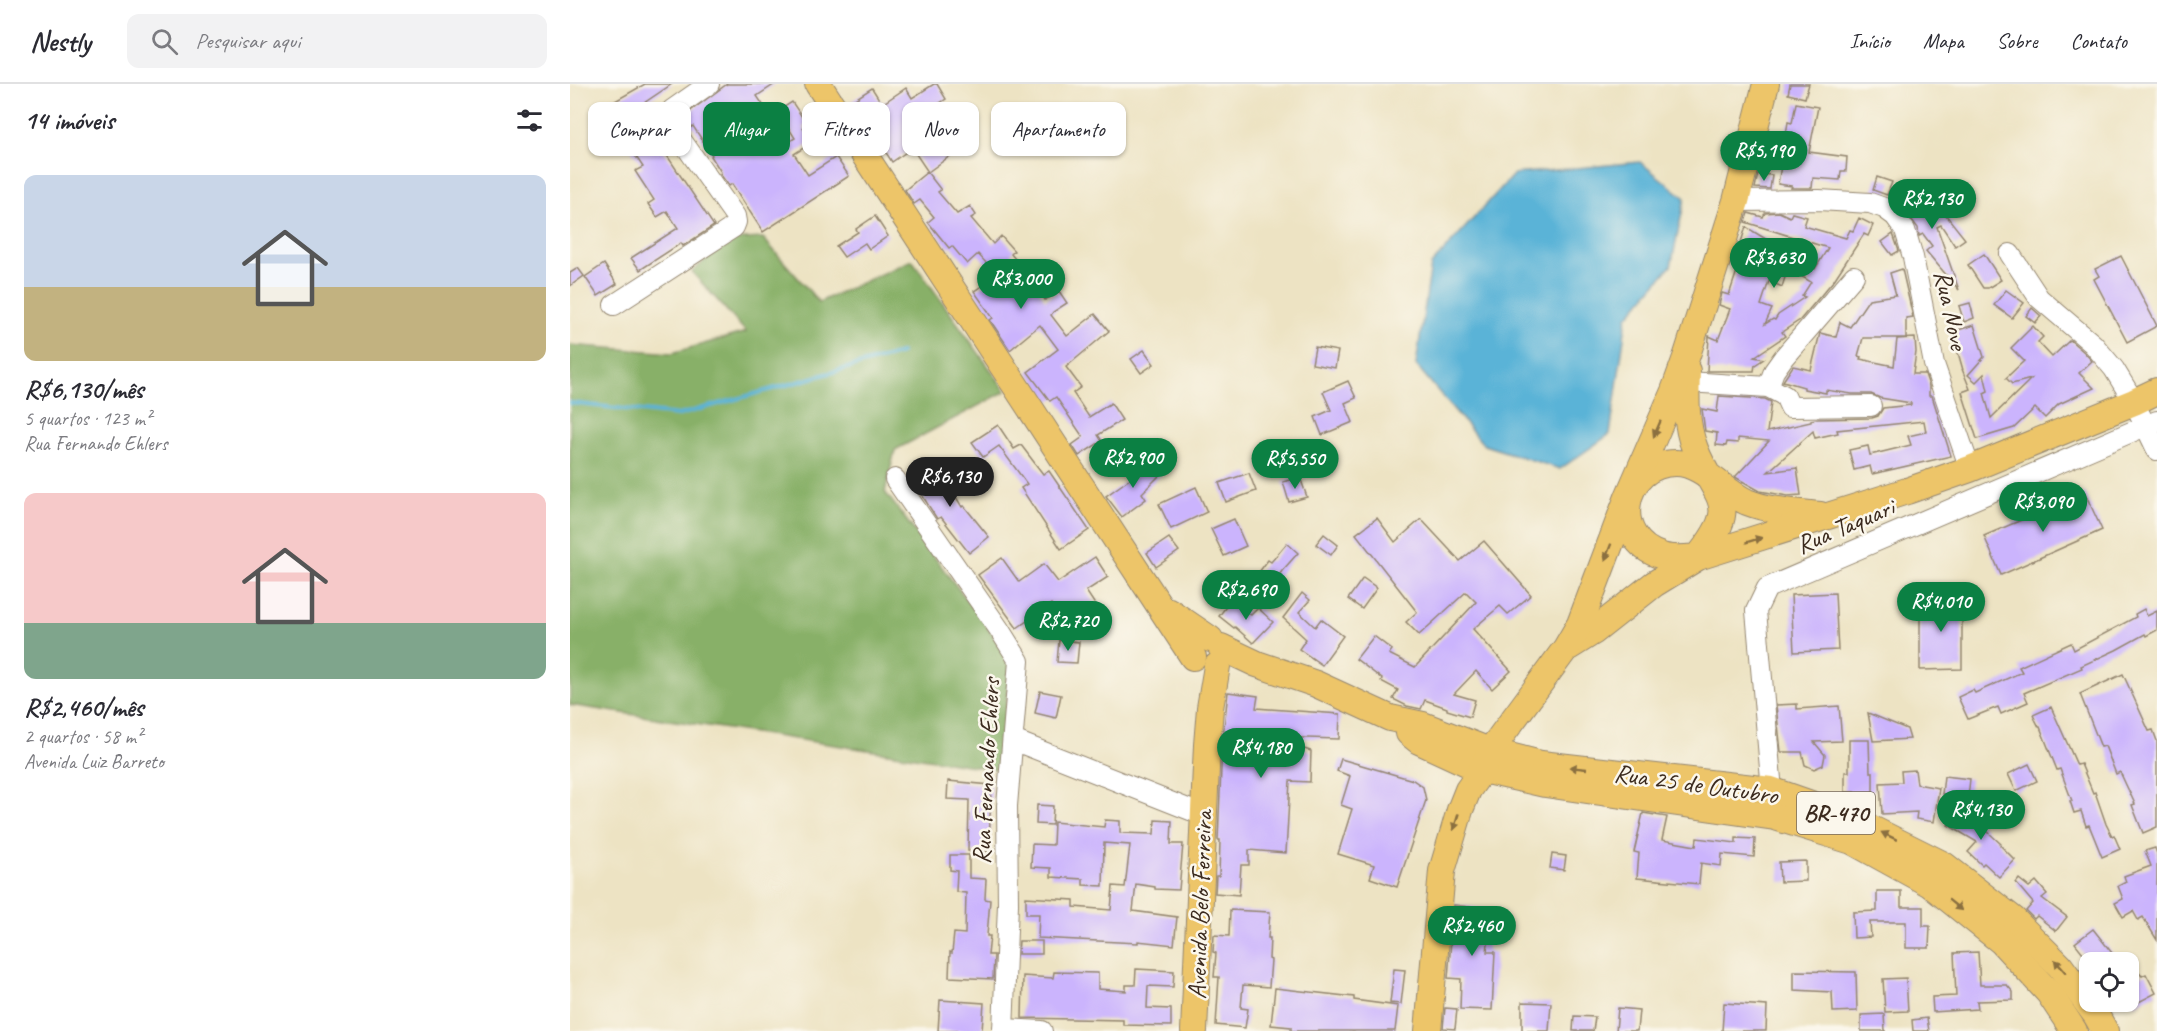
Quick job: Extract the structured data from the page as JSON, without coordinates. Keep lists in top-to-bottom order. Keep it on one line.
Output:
{"streets":{"main road":["Rua 25 de Outubro","BR-470","Avenida Belo Ferreira"],"street":["Rua Nove","Rua Taquari","Rua Fernando Ehlers"]},"crossings":[["Rua Taquari","Rua 25 de Outubro"]],"page":{"header":"Nestly","search":"Pesquisar aqui","nav":["Início","Mapa","Sobre","Contato"],"heading":"14 imóveis","chip":["Comprar","Alugar","Filtros","Novo","Apartamento"],"price":["R$5,190","R$2,130","R$3,630","R$3,000","R$2,900","R$5,550","R$6,130","R$3,090","R$2,690","R$4,010","R$2,720","R$4,180","R$4,130","R$2,460"],"list":[{"name":"R$6,130/mês","note":"5 quartos · 123 m² · Rua Fernando Ehlers"},{"name":"R$2,460/mês","note":"2 quartos · 58 m² · Avenida Luiz Barreto"}]}}
